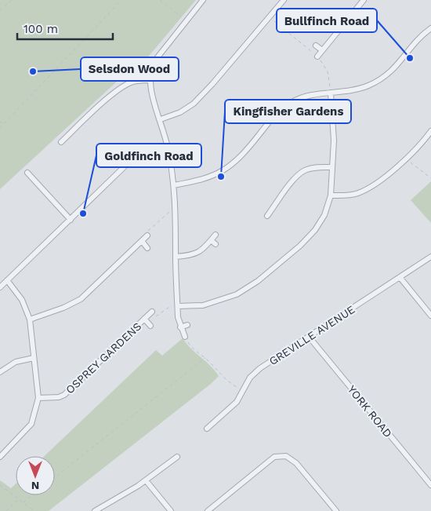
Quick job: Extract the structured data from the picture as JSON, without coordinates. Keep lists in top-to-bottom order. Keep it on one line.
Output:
{"streets":{"street":["GREVILLE AVENUE","OSPREY GARDENS","YORK ROAD"]},"crossings":[["GREVILLE AVENUE","YORK ROAD"]],"places":["Bullfinch Road","Selsdon Wood","Kingfisher Gardens","Goldfinch Road"],"scale_bar":"100 m","north":"bottom"}
